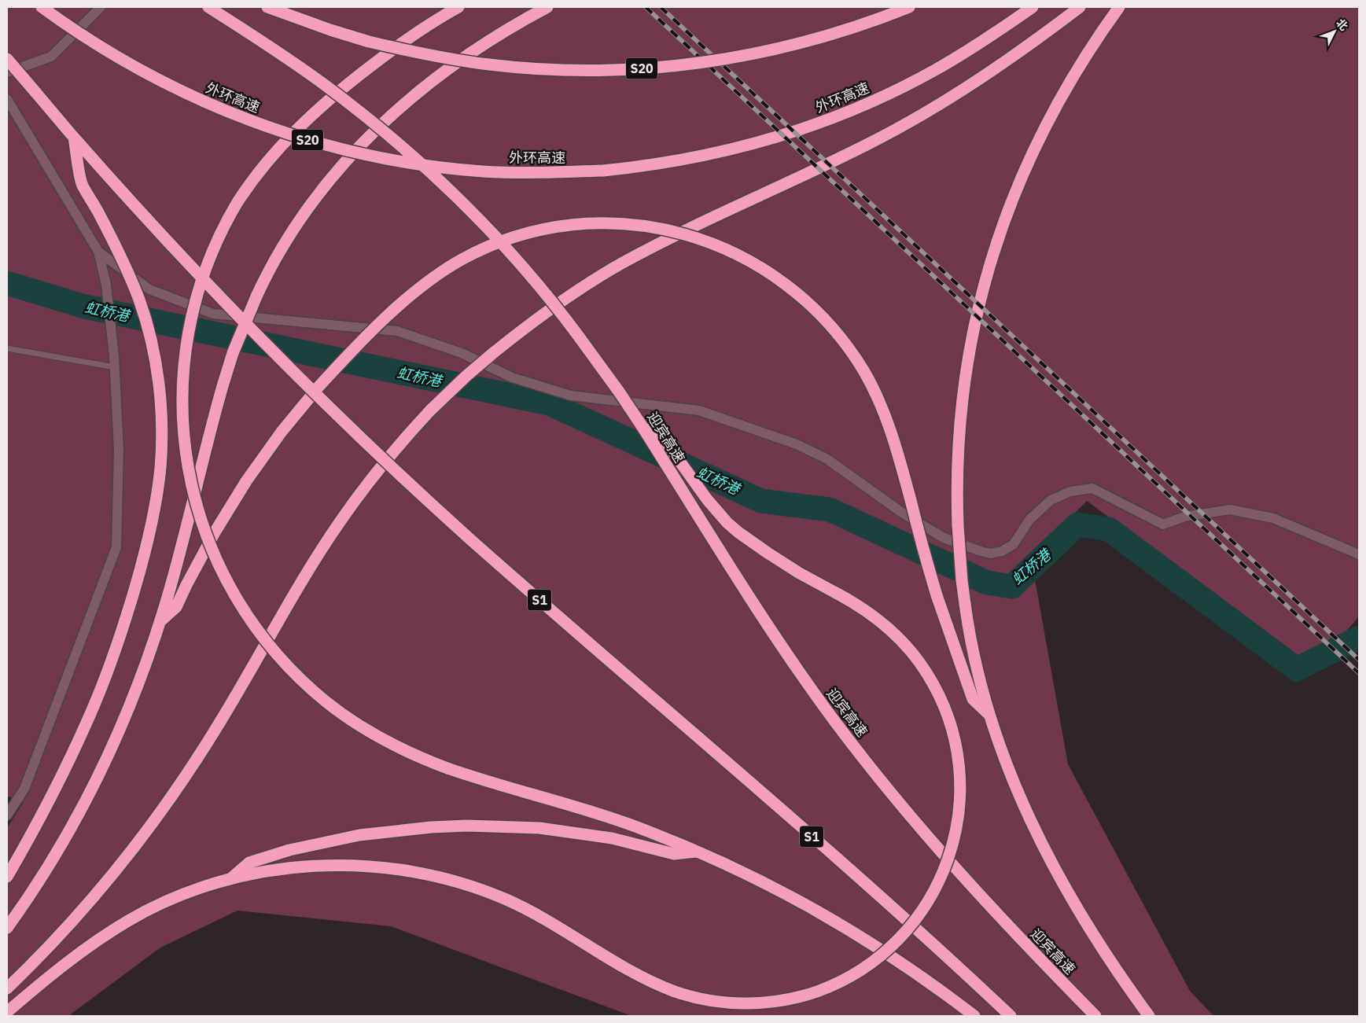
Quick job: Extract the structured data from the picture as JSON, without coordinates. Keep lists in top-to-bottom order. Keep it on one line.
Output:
{"streets":{"highway":["S20","外环高速","迎宾高速","S1"]},"water":["虹桥港"],"north":"top right"}
